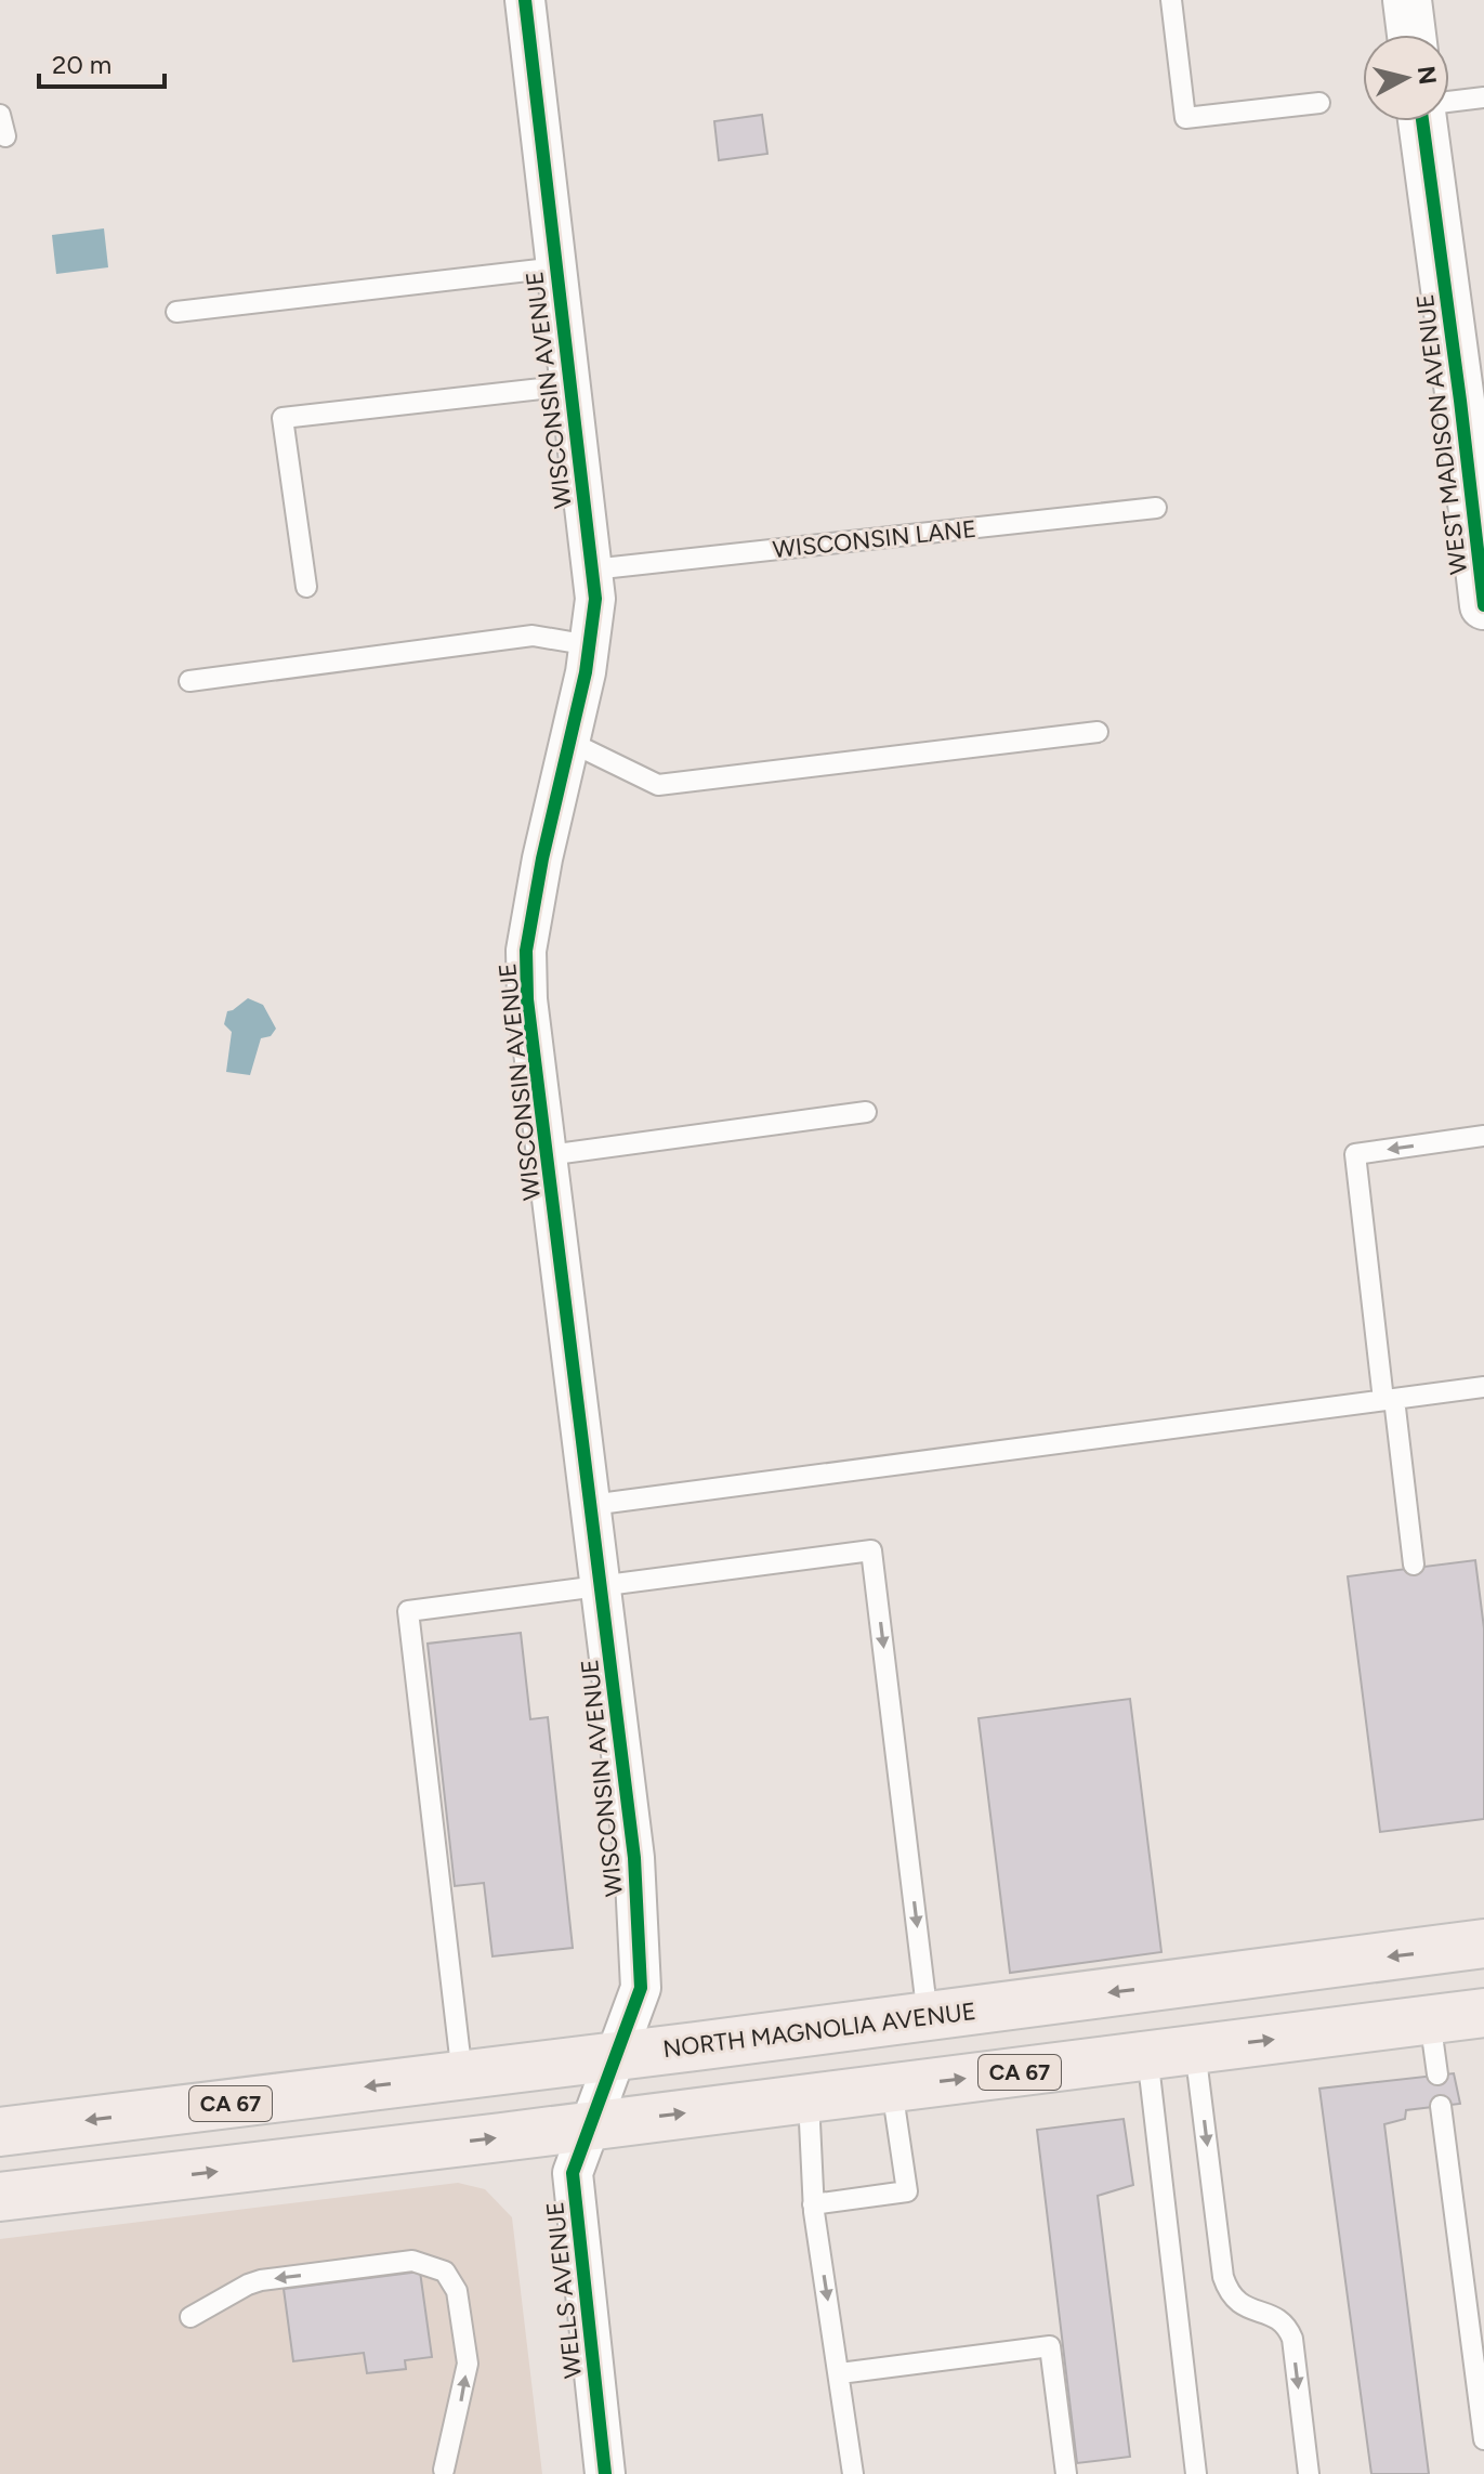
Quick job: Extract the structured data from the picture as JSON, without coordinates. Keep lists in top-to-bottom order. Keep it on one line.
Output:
{"streets":{"main road":["NORTH MAGNOLIA AVENUE","CA 67"],"street":["WISCONSIN AVENUE","WEST MADISON AVENUE","WELLS AVENUE"],"lane":["WISCONSIN LANE"]},"crossings":[["WISCONSIN AVENUE","WISCONSIN LANE"],["WISCONSIN AVENUE","NORTH MAGNOLIA AVENUE"],["WISCONSIN AVENUE","WELLS AVENUE"],["NORTH MAGNOLIA AVENUE","WELLS AVENUE"],["CA 67","WELLS AVENUE"]],"scale_bar":"20 m","north":"right"}
